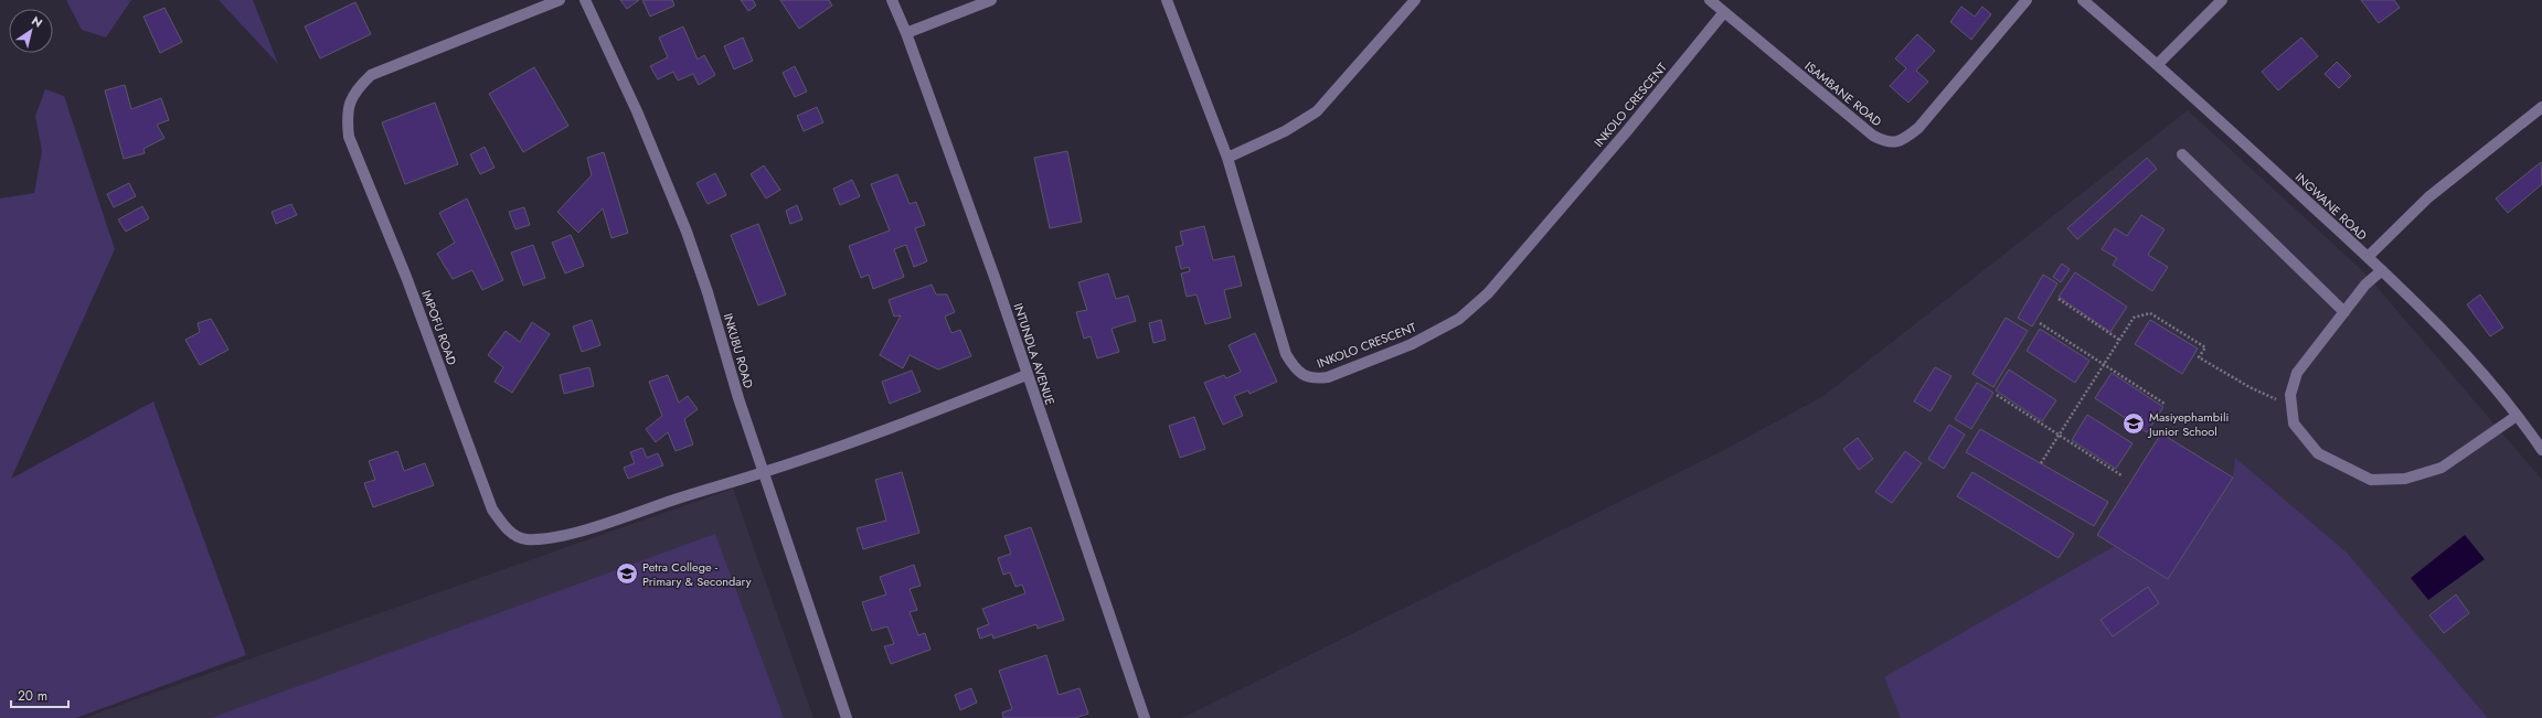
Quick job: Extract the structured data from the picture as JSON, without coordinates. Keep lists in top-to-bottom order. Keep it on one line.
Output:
{"streets":{"street":["ISAMBANE ROAD","INKOLO CRESCENT","INGWANE ROAD","IMPOFU ROAD","INKUBU ROAD","INTUNDLA AVENUE"]},"crossings":[["ISAMBANE ROAD","INKOLO CRESCENT"],["IMPOFU ROAD","INKUBU ROAD"],["IMPOFU ROAD","INTUNDLA AVENUE"]],"places":{"school or university":["Masiyephambili Junior School","Petra College - Primary & Secondary"]},"scale_bar":"20 m","north":"top right"}
